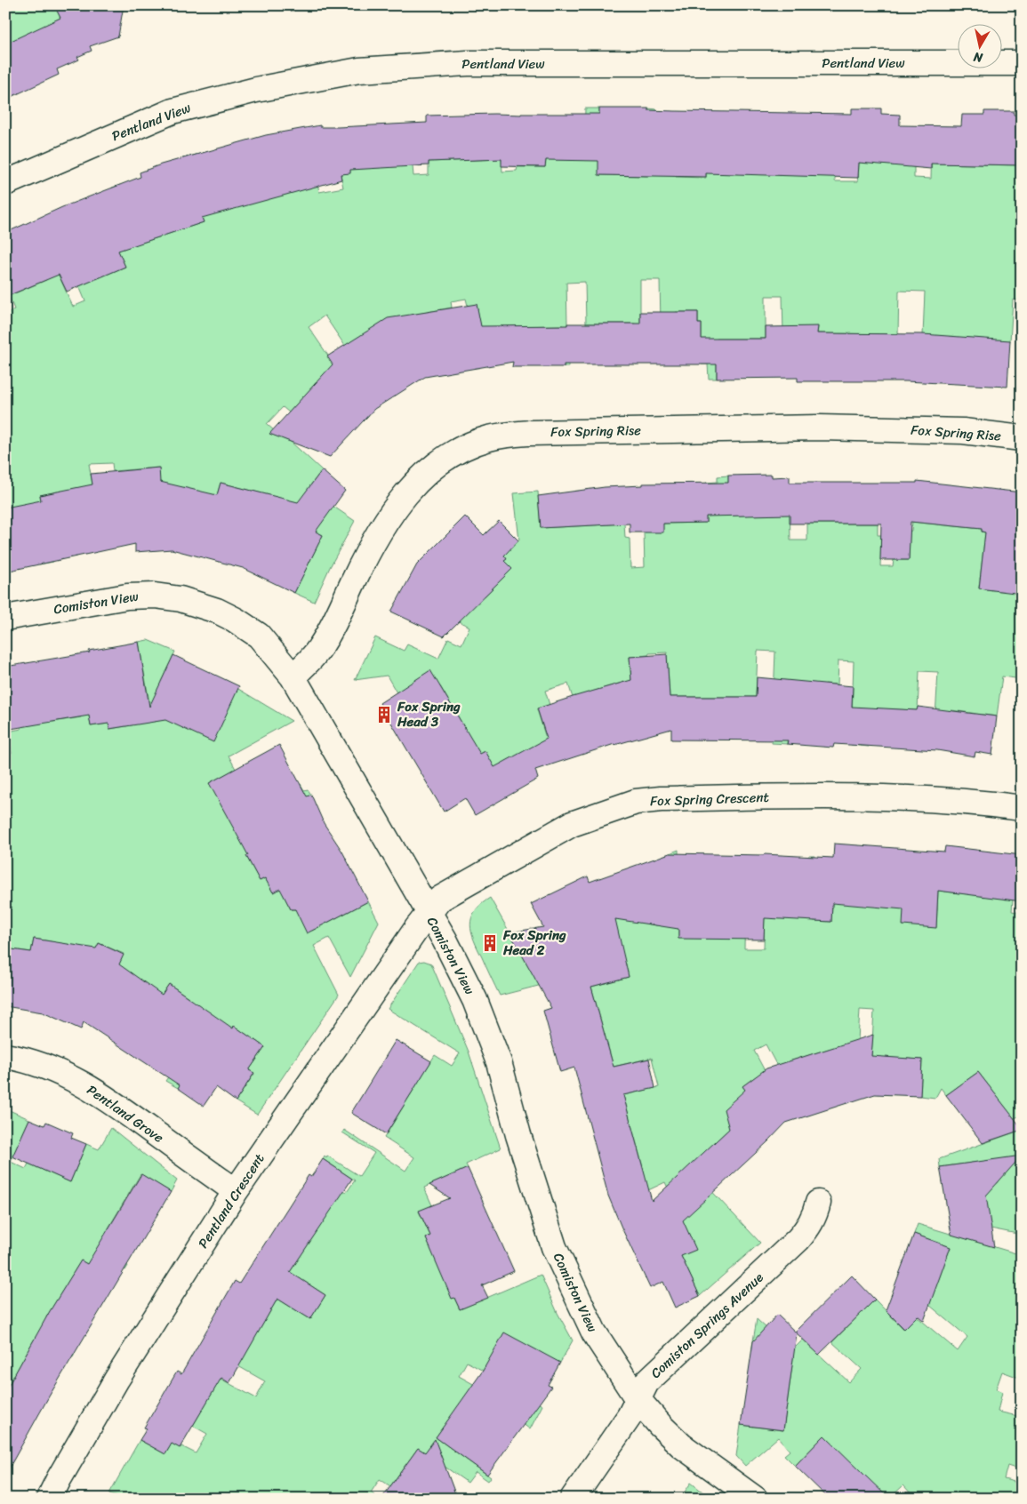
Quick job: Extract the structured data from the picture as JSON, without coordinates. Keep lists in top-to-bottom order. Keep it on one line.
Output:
{"streets":{"street":["Pentland View","Fox Spring Rise","Comiston View","Fox Spring Crescent","Pentland Grove","Pentland Crescent","Comiston Springs Avenue"]},"crossings":[["Fox Spring Rise","Comiston View"],["Comiston View","Fox Spring Crescent"],["Comiston View","Pentland Crescent"],["Comiston View","Comiston Springs Avenue"],["Fox Spring Crescent","Pentland Crescent"],["Pentland Grove","Pentland Crescent"]],"places":{"building":["Fox Spring Head 3","Fox Spring Head 2"]},"north":"bottom"}
